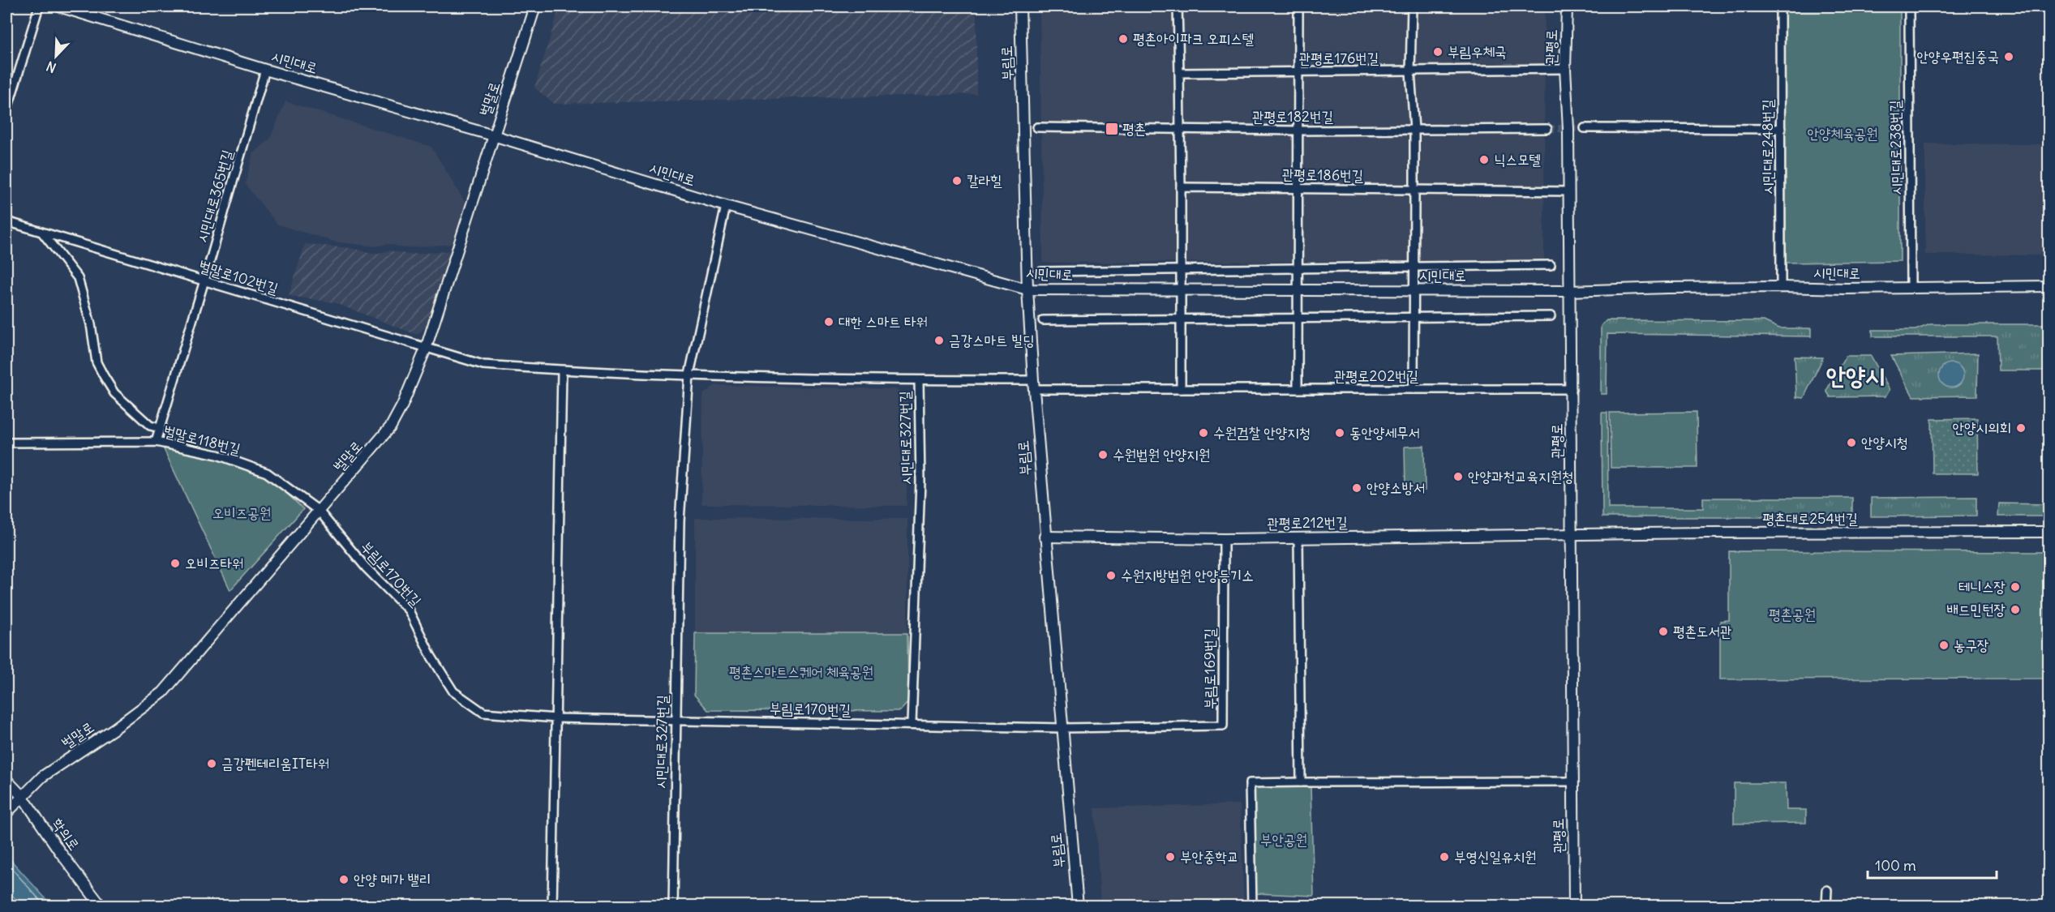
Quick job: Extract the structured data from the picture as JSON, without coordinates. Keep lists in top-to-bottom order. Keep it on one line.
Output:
{"streets":{"street":["관평로","관평로176번길","시민대로","부림로","벌말로","관평로182번길","시민대로248번길","시민대로238번길","관평로186번길","시민대로365번길","벌말로102번길","관평로202번길","시민대로327번길","벌말로118번길","평촌대로254번길","관평로212번길","부림로170번길","부림로169번길","학의로"]},"crossings":[["관평로","관평로176번길"],["관평로","시민대로"],["관평로","관평로186번길"],["관평로","관평로202번길"],["관평로","평촌대로254번길"],["관평로","관평로212번길"],["시민대로","부림로"],["시민대로","벌말로"],["시민대로","시민대로248번길"],["시민대로","시민대로238번길"],["시민대로","시민대로365번길"],["시민대로","시민대로327번길"],["부림로","관평로202번길"],["부림로","관평로212번길"],["부림로","부림로170번길"],["부림로","부림로169번길"],["벌말로","벌말로102번길"],["벌말로","벌말로118번길"],["벌말로","부림로170번길"],["벌말로","학의로"],["시민대로365번길","벌말로102번길"],["시민대로365번길","벌말로118번길"],["벌말로102번길","시민대로327번길"],["관평로202번길","시민대로327번길"],["시민대로327번길","부림로170번길"],["벌말로118번길","부림로170번길"],["평촌대로254번길","관평로212번길"],["관평로212번길","부림로169번길"],["부림로170번길","부림로169번길"]],"districts":["안양시"],"parks":["안양체육공원","오비즈공원","평촌공원","평촌스마트스퀘어 체육공원","부안공원"],"places":{"other":["평촌아이파크 오피스텔","부림우체국","안양우편집중국","닉스모텔","칼라힐","대한 스마트 타워","금강스마트 빌딩","안양시의회","수원검찰 안양지청","동안양세무서","안양시청","수원법원 안양지원","안양과천교육지원청","안양소방서","오비즈타워","수원지방법원 안양등기소","테니스장","배드민턴장","평촌도서관","농구장","금강펜테리움IT타워","부안중학교","부영신일유치원","안양 메가 밸리"],"transit":["평촌"]},"scale_bar":"100 m","north":"bottom left"}
